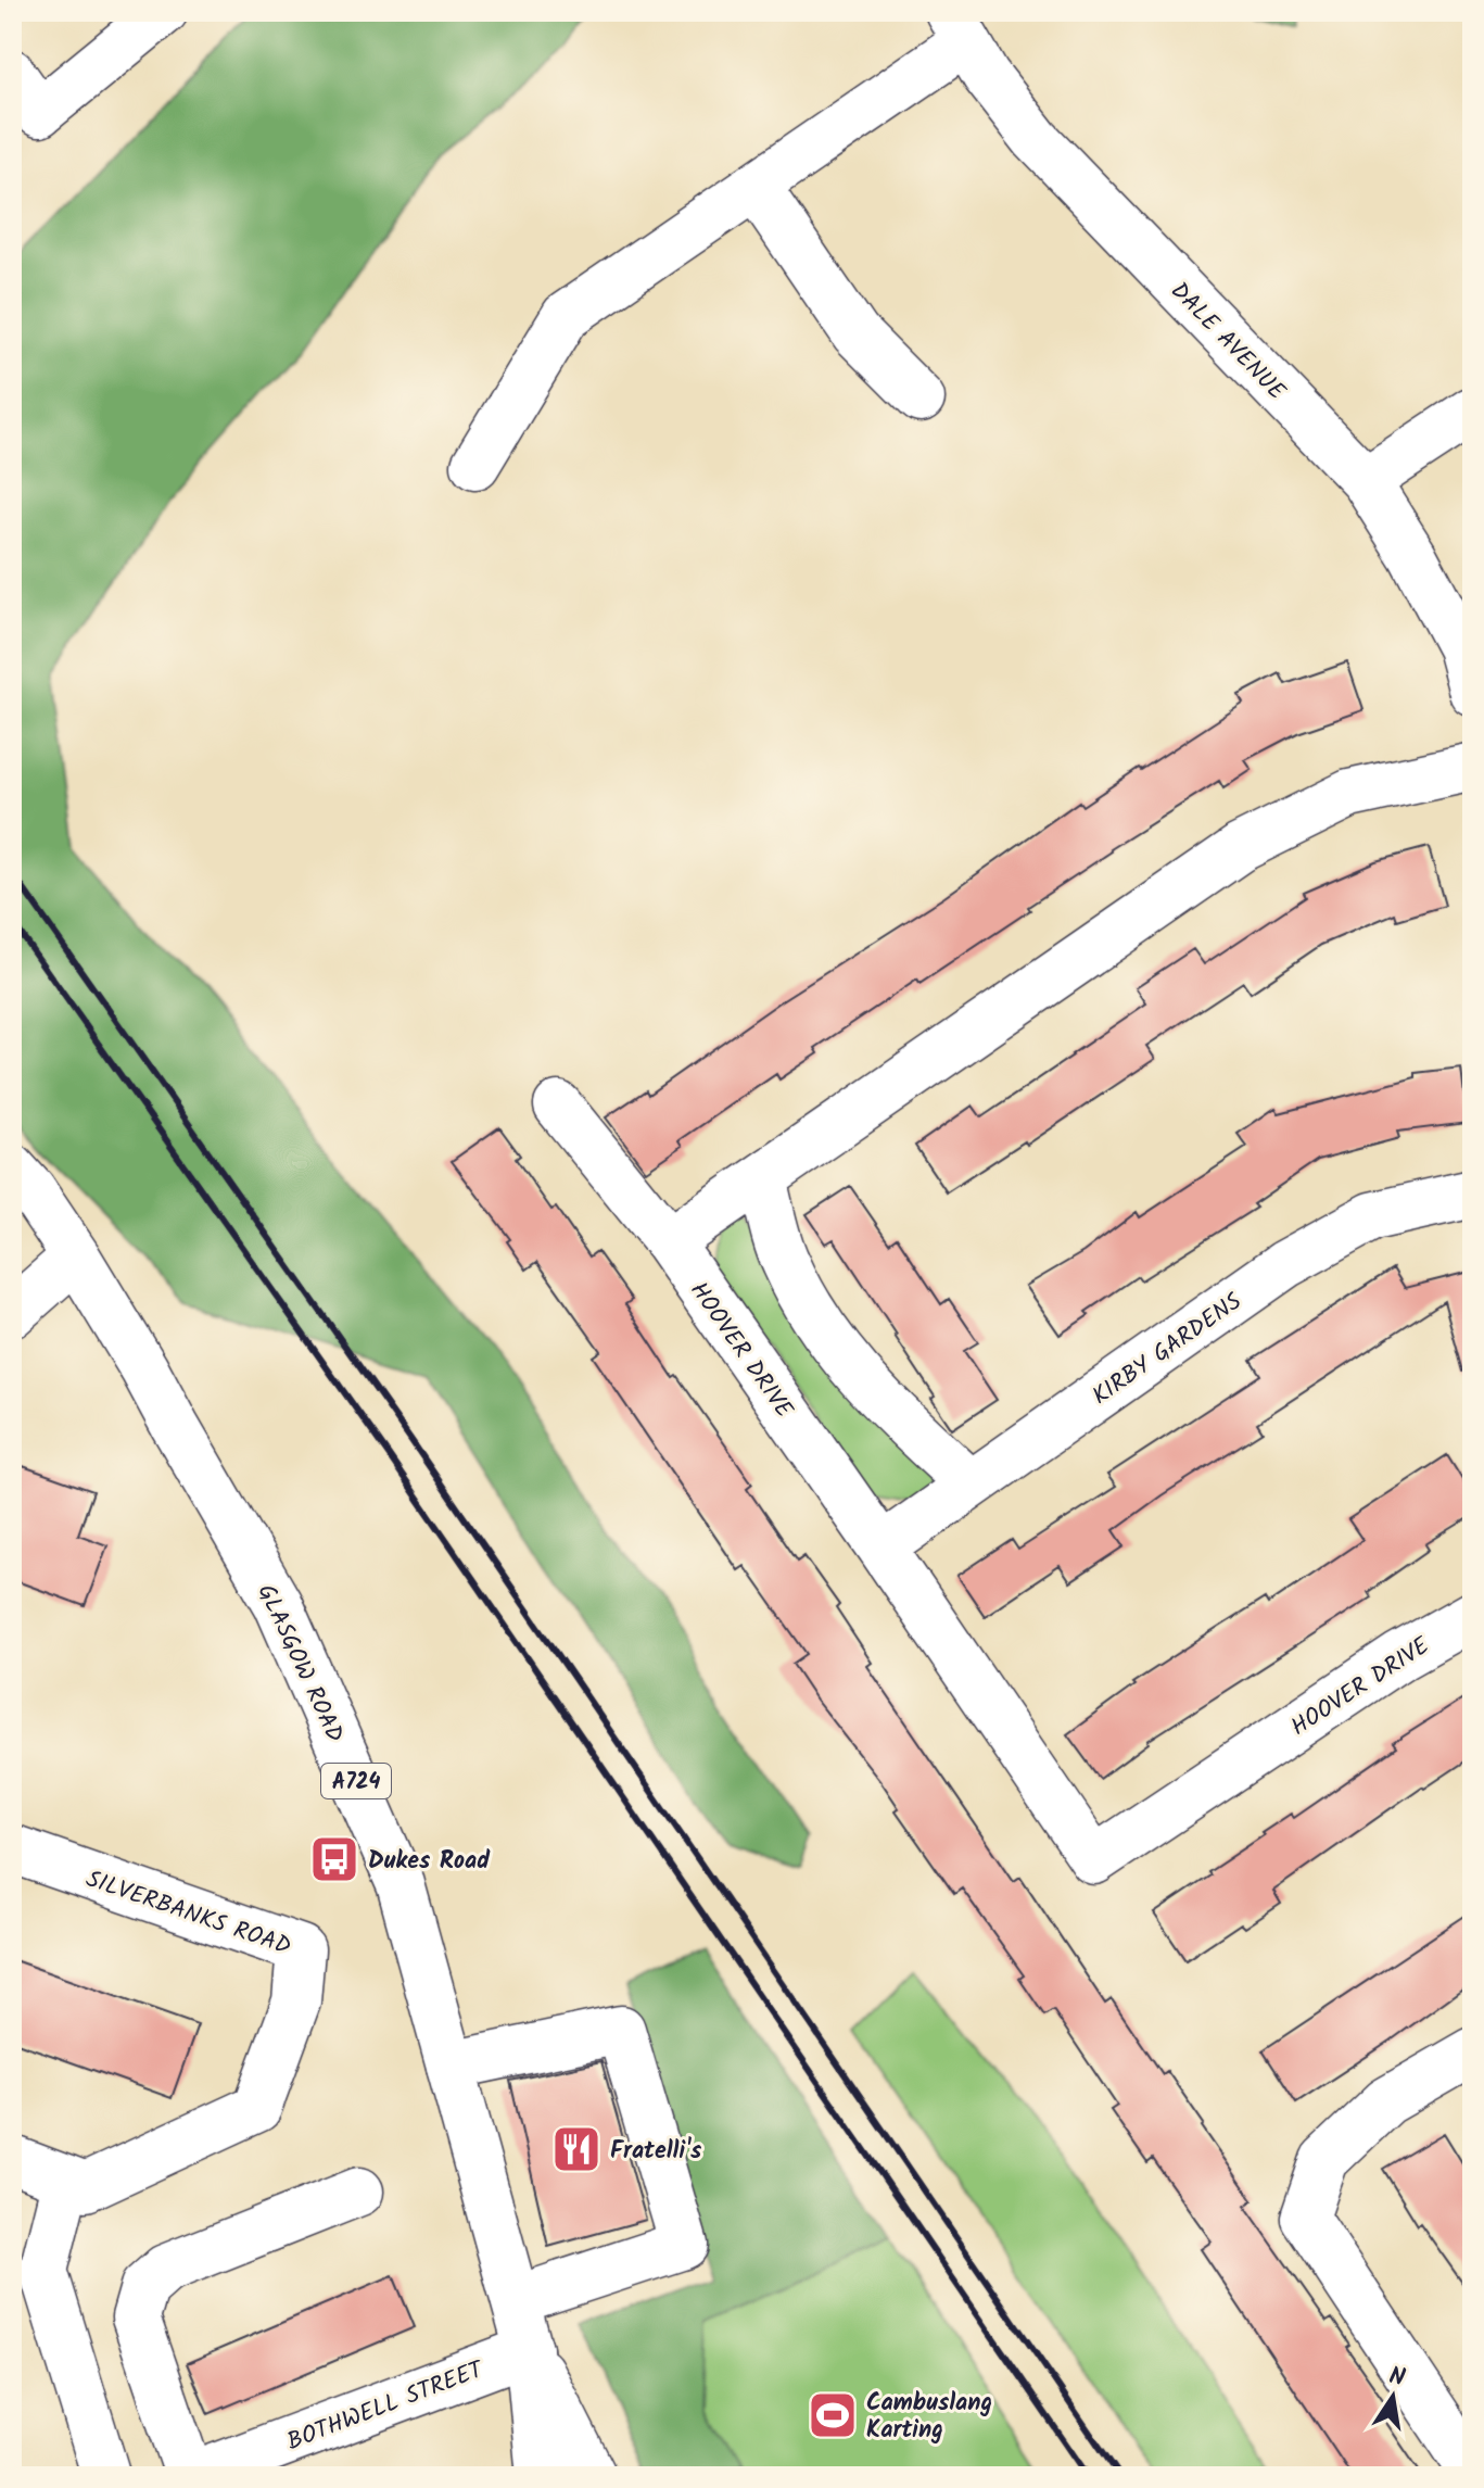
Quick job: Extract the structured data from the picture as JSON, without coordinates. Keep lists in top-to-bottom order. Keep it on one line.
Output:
{"streets":{"street":["DALE AVENUE","KIRBY GARDENS","HOOVER DRIVE","GLASGOW ROAD","A724","SILVERBANKS ROAD","BOTHWELL STREET"]},"crossings":[["KIRBY GARDENS","HOOVER DRIVE"],["GLASGOW ROAD","A724"],["GLASGOW ROAD","BOTHWELL STREET"]],"places":{"bus stop":["Dukes Road"],"restaurant":["Fratelli's"],"sports":["Cambuslang Karting"]},"north":"top"}
